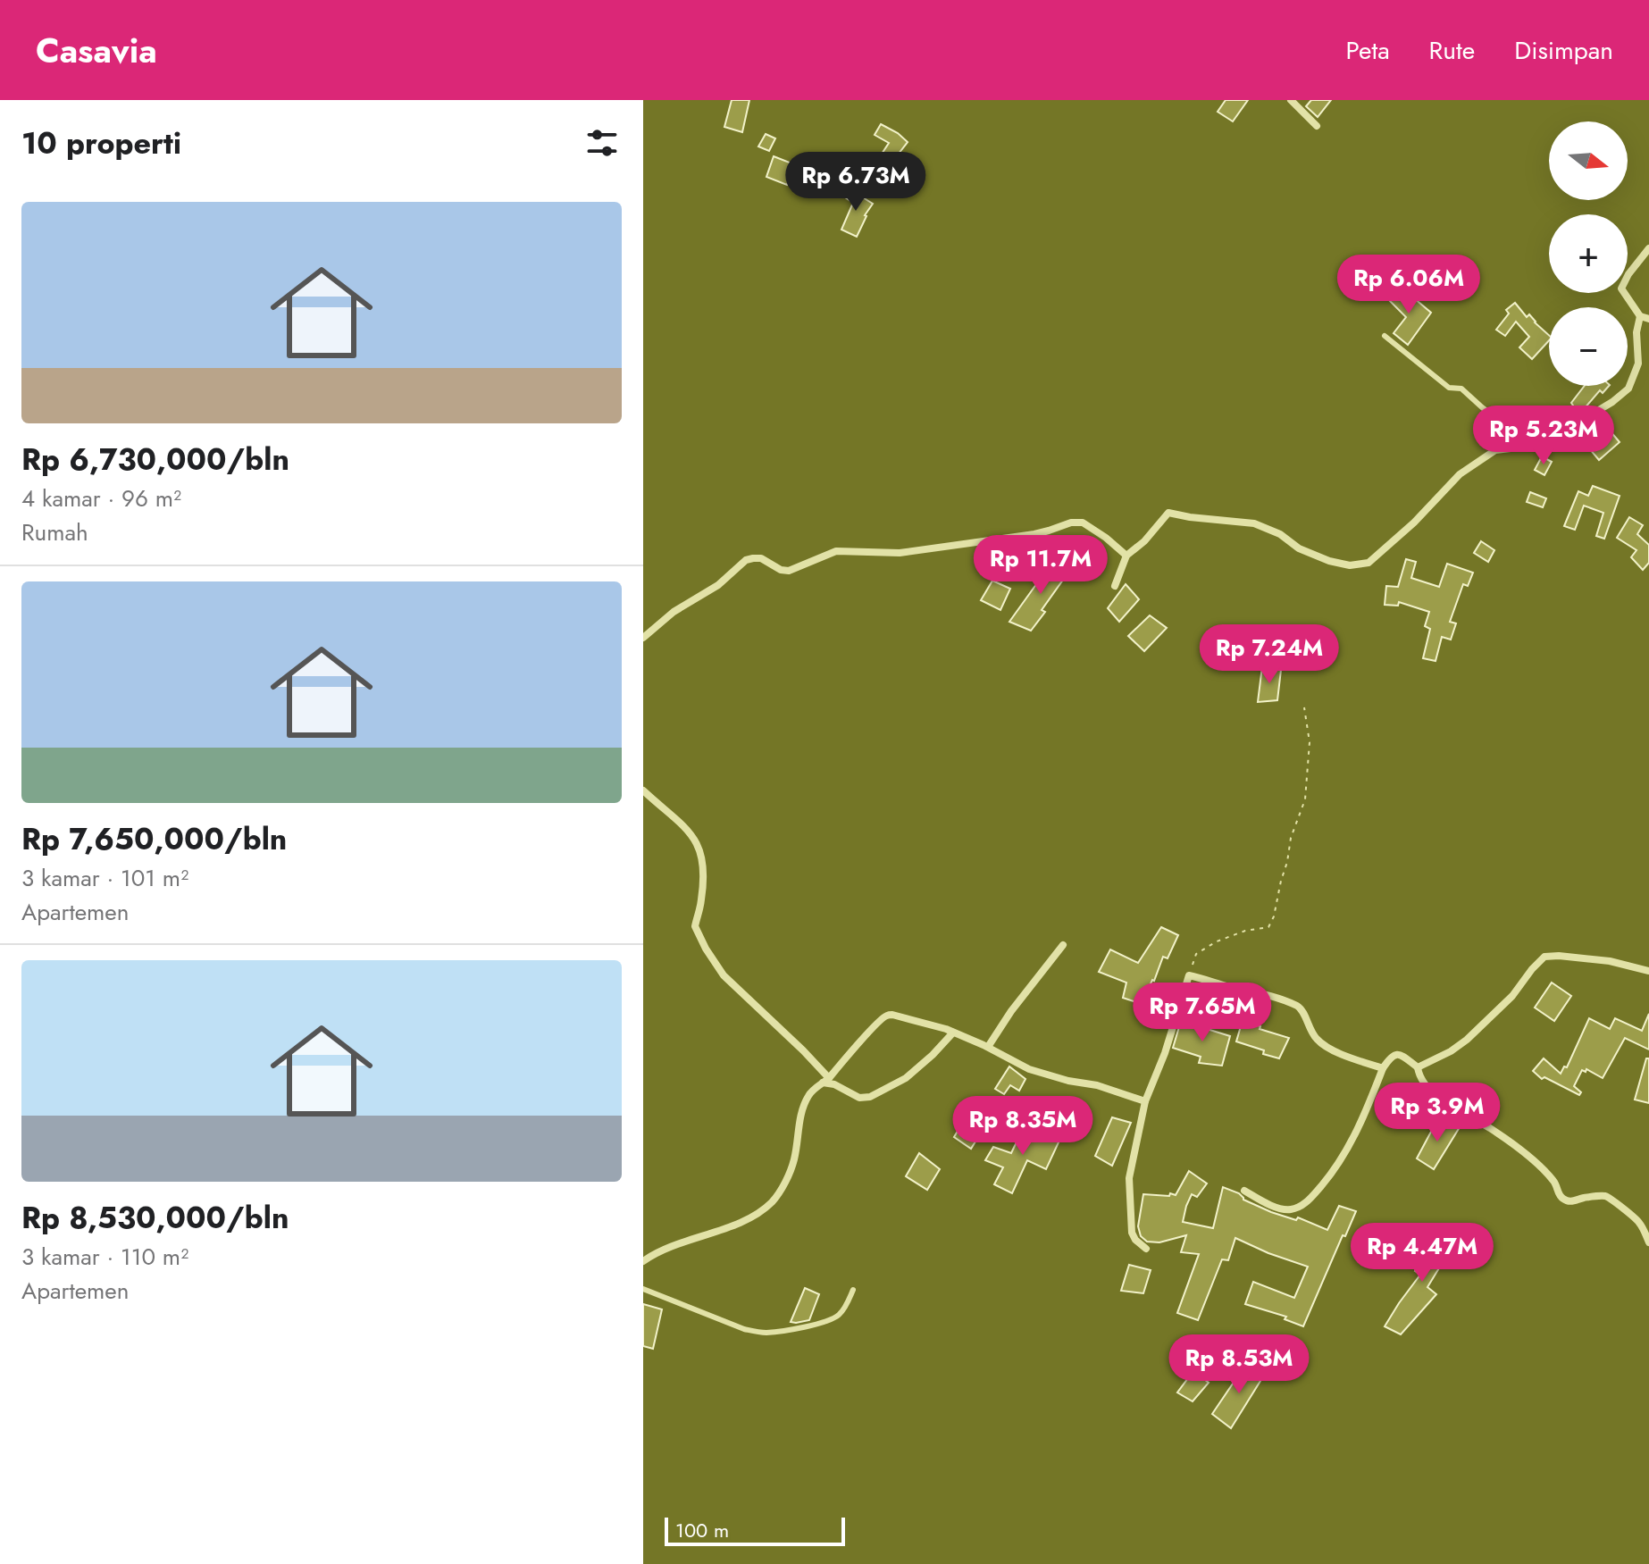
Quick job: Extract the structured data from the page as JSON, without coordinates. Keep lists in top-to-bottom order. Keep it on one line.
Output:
{"scale_bar":"100 m","north":"right","page":{"header":"Casavia","nav":["Peta","Rute","Disimpan"],"heading":"10 properti","map_buttons":["+","−"],"price":["Rp 6.73M","Rp 6.06M","Rp 5.23M","Rp 11.7M","Rp 7.24M","Rp 7.65M","Rp 3.9M","Rp 8.35M","Rp 4.47M","Rp 8.53M"],"list":[{"name":"Rp 6,730,000/bln","note":"4 kamar · 96 m² · Rumah"},{"name":"Rp 7,650,000/bln","note":"3 kamar · 101 m² · Apartemen"},{"name":"Rp 8,530,000/bln","note":"3 kamar · 110 m² · Apartemen"}],"scale":"100 m"}}
